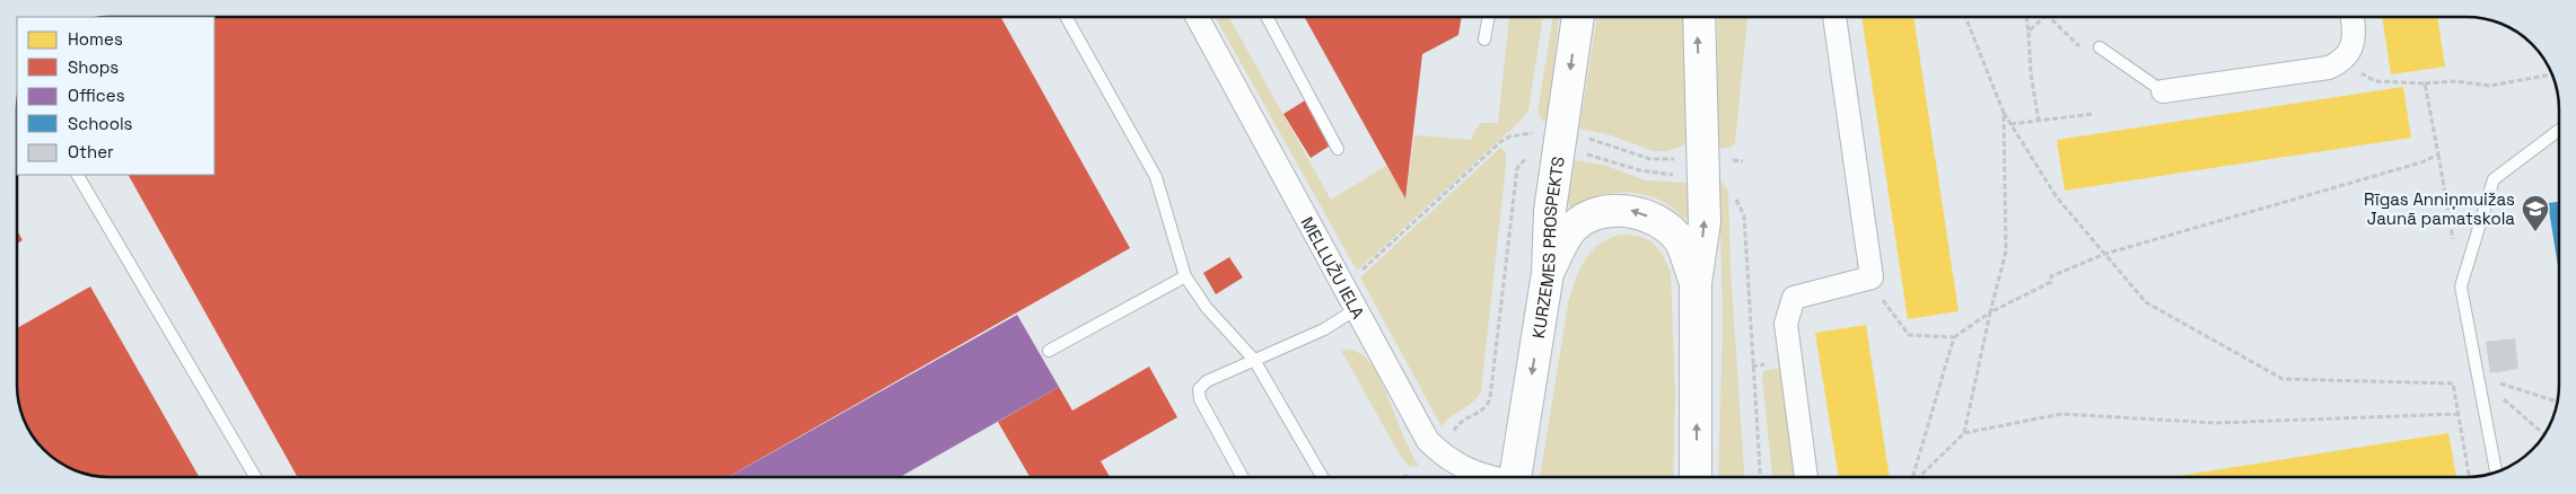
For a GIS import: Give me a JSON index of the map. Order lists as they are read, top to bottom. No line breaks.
{"streets":{"main road":["KURZEMES PROSPEKTS"],"street":["MELLUŽU IELA"]},"places":{"school or university":["Rīgas Anniņmuižas Jaunā pamatskola"]},"legend":["Homes","Shops","Offices","Schools","Other"]}
